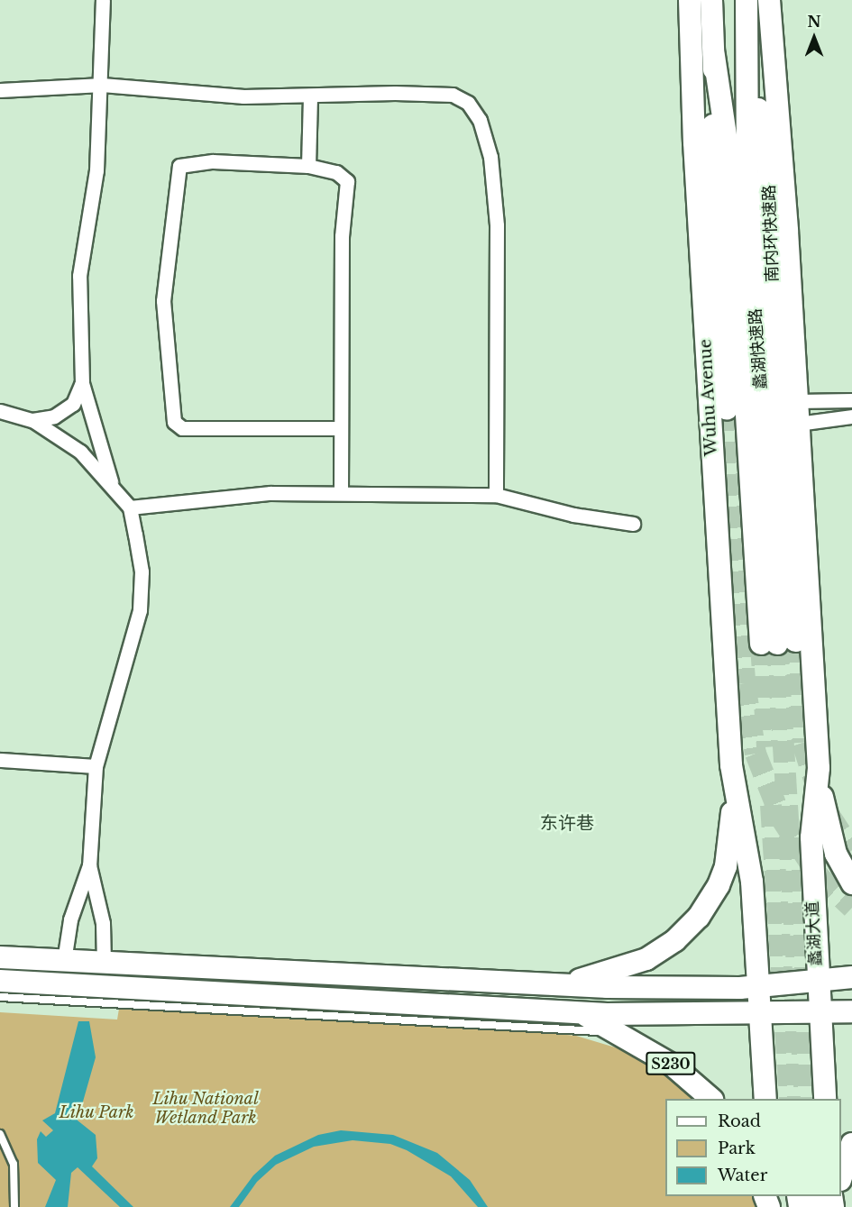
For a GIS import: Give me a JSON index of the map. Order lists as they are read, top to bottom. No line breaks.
{"streets":{"main road":["蠡湖快速路","Wuhu Avenue","蠡湖大道","S230"]},"districts":["东许巷"],"parks":["Lihu National Wetland Park","Lihu Park"],"legend":["Road","Park","Water"],"north":"top"}
